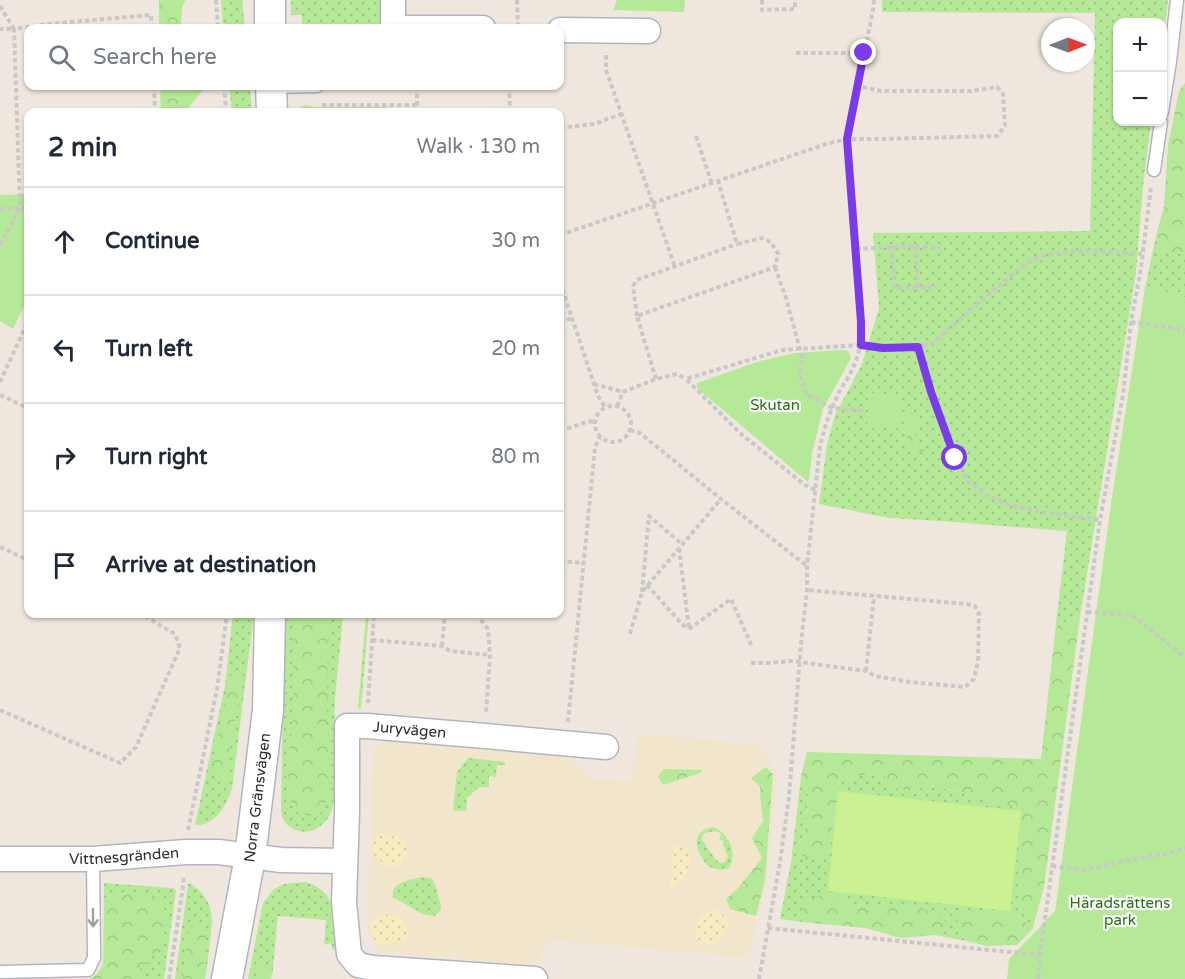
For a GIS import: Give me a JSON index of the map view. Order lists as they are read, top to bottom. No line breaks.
{"streets":{"street":["Juryvägen","Norra Gränsvägen","Vittnesgränden"]},"crossings":[["Norra Gränsvägen","Vittnesgränden"]],"parks":["Skutan","Häradsrättens park"],"north":"right","page":{"map_buttons":["+","−"],"search":"Search here","heading":["2 min","Walk · 130 m"],"list":[["Continue","30 m"],["Turn left","20 m"],["Turn right","80 m"],"Arrive at destination"]}}
